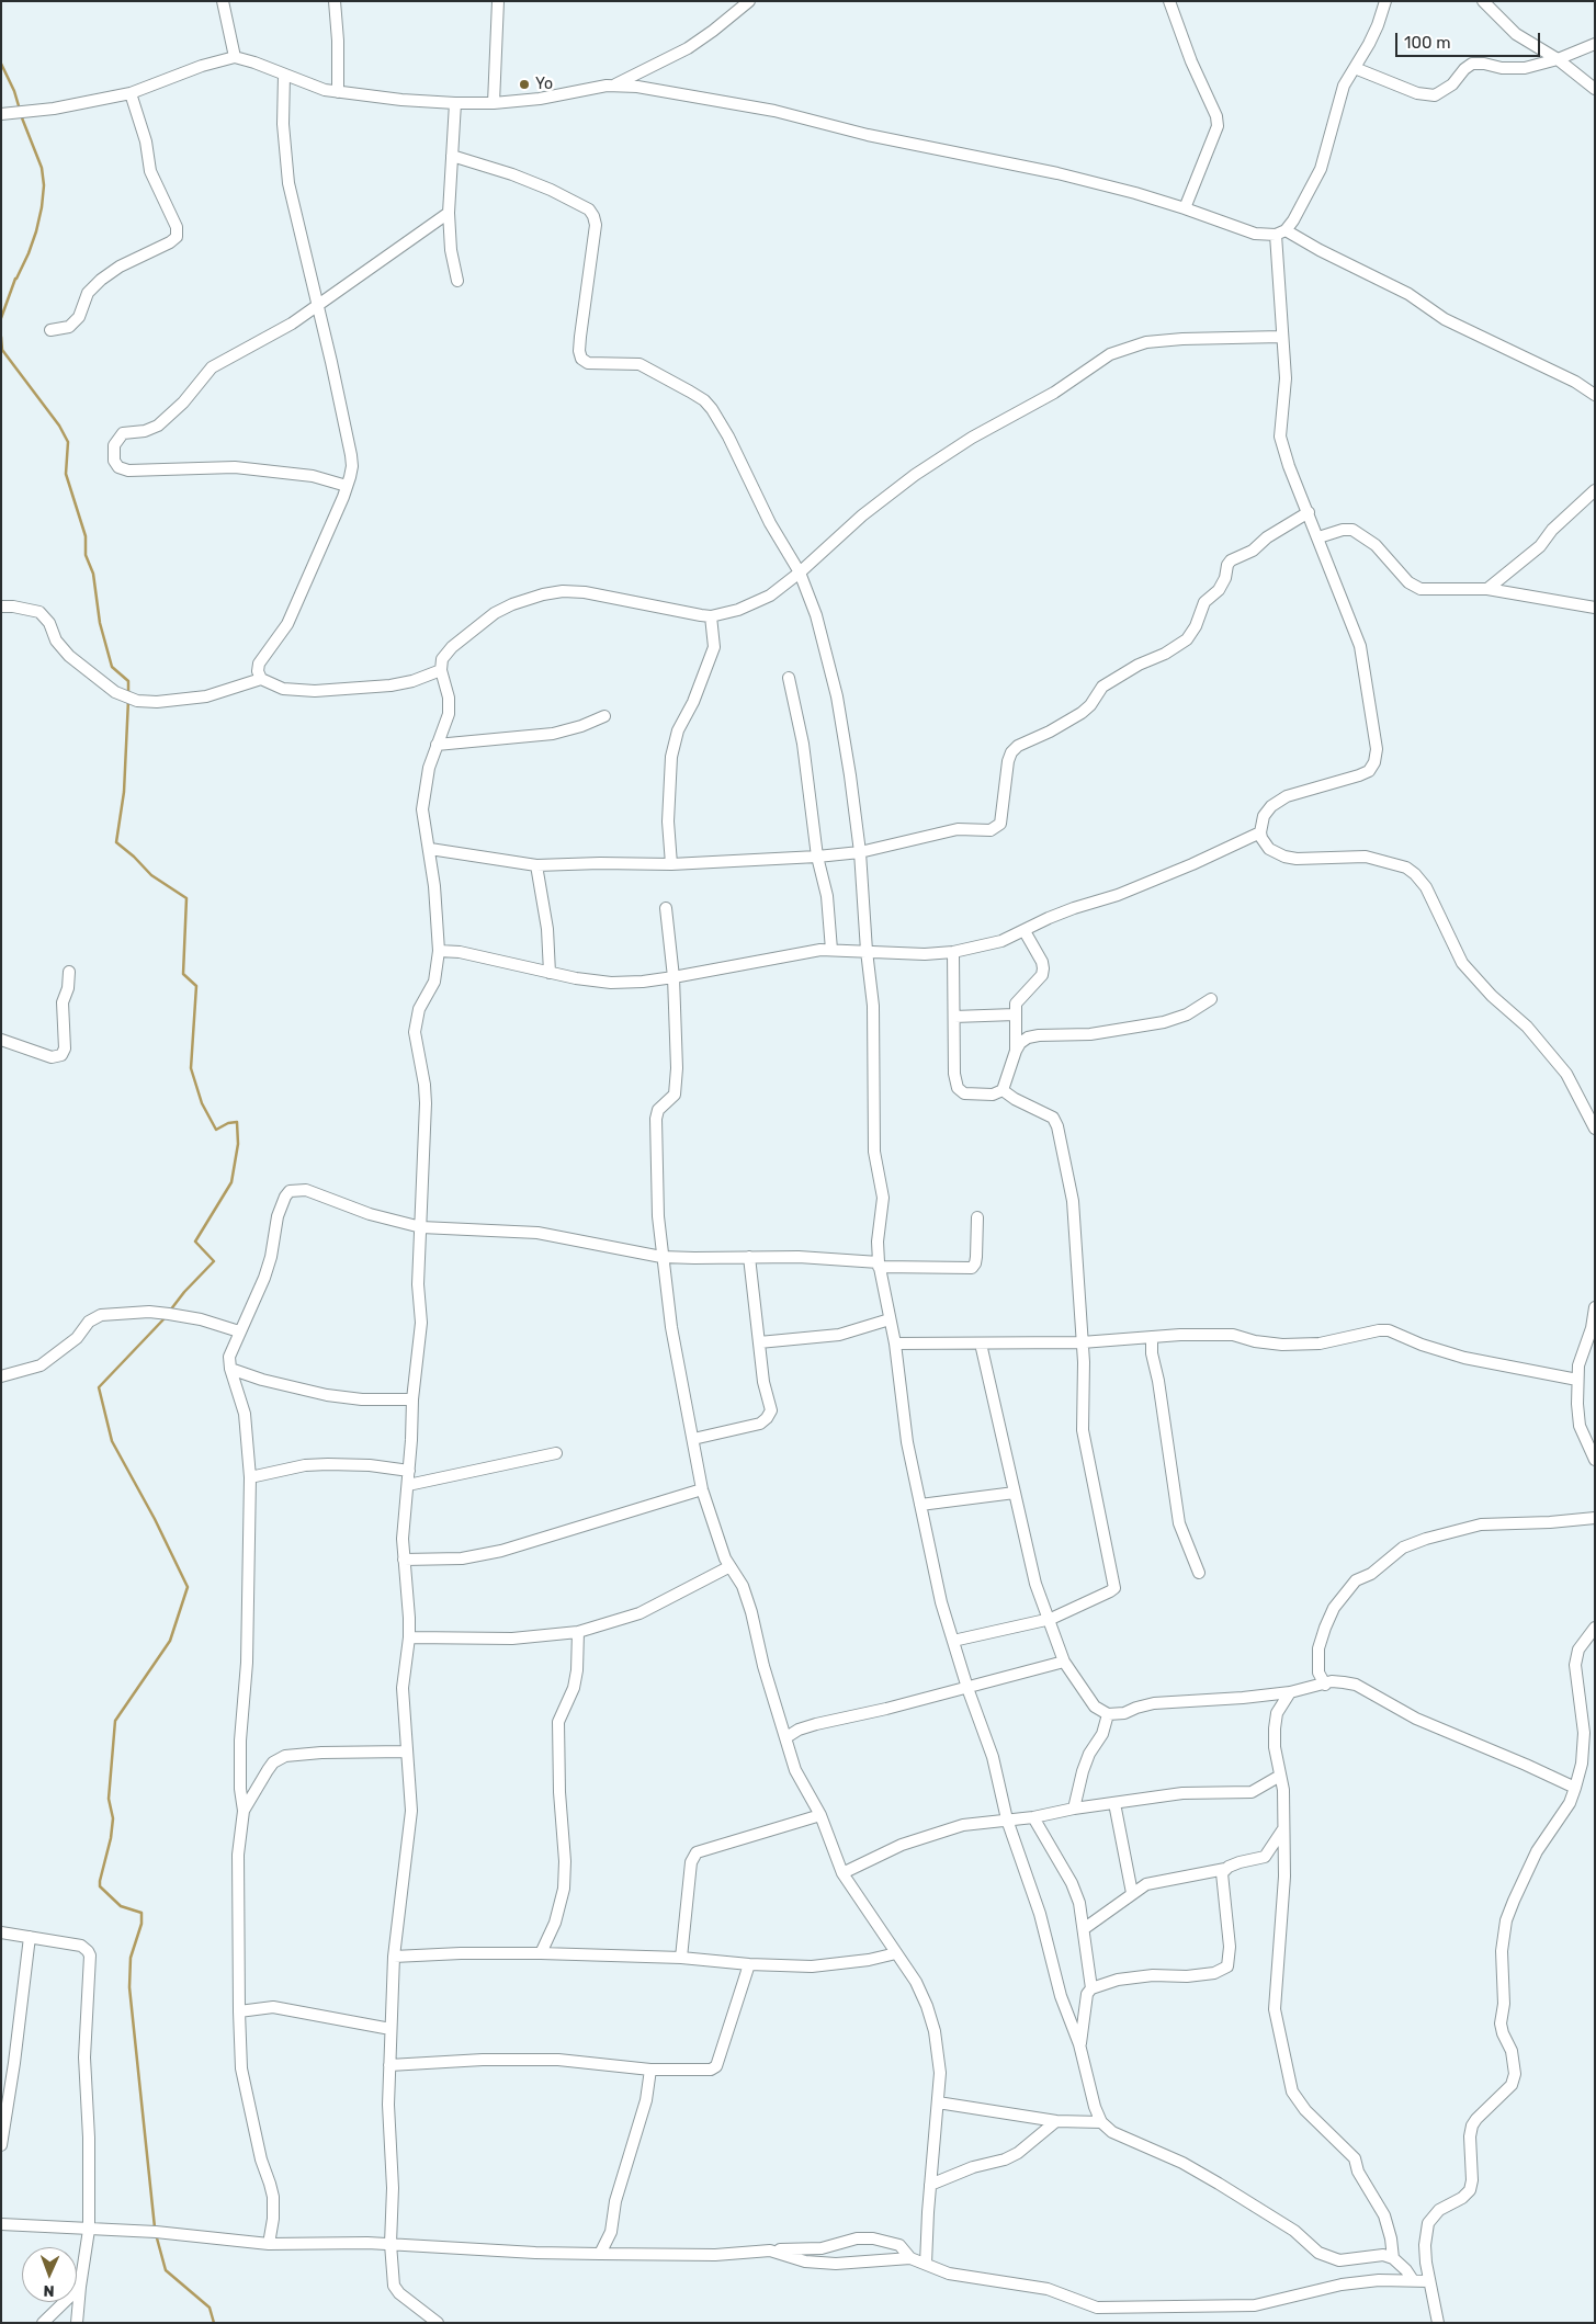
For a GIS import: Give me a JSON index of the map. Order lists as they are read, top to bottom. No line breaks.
{"places":["Yo"],"scale_bar":"100 m","north":"bottom"}
